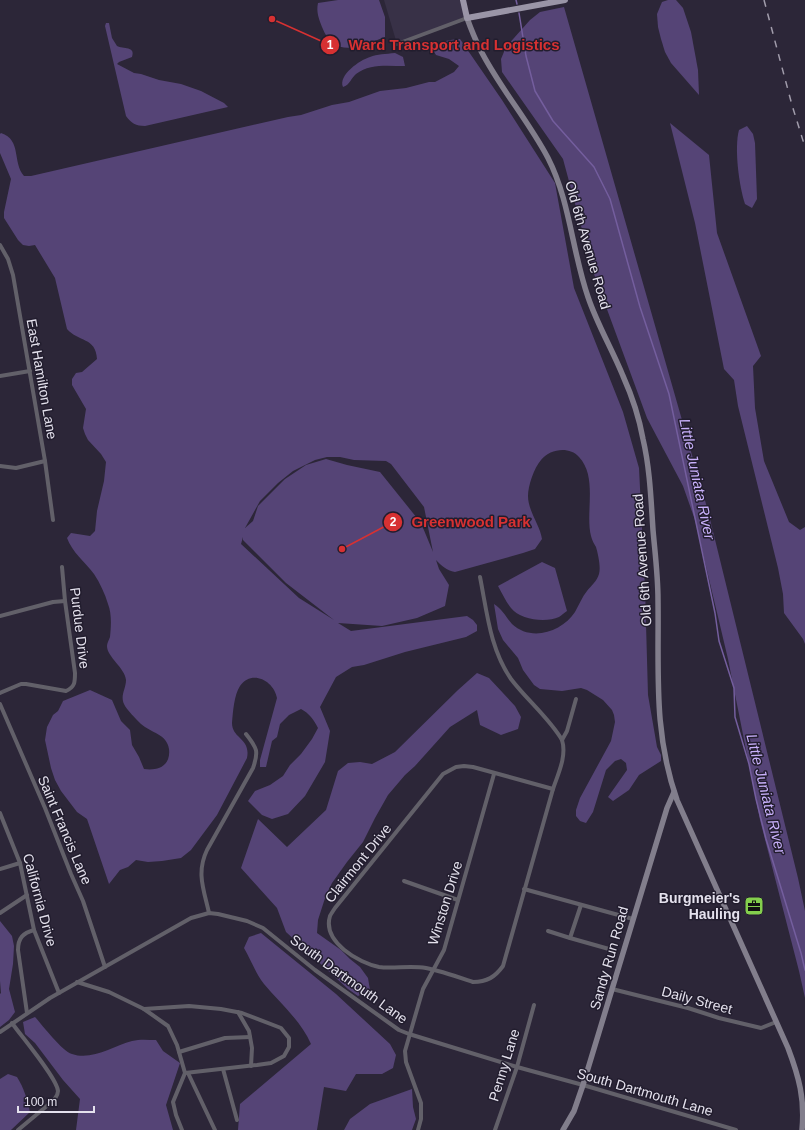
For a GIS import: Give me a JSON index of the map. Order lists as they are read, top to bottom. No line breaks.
{"streets":{"main road":["Old 6th Avenue Road","Sandy Run Road"],"street":["East Hamilton Lane","Purdue Drive","Saint Francis Lane","Clairmont Drive","California Drive","Winston Drive","South Dartmouth Lane","Daily Street","Penny Lane"]},"crossings":[["Old 6th Avenue Road","Sandy Run Road"],["Old 6th Avenue Road","Daily Street"],["Saint Francis Lane","South Dartmouth Lane"],["Clairmont Drive","Winston Drive"],["California Drive","South Dartmouth Lane"],["Winston Drive","South Dartmouth Lane"],["Sandy Run Road","South Dartmouth Lane"],["Sandy Run Road","Daily Street"],["South Dartmouth Lane","Penny Lane"]],"water":["Little Juniata River"],"places":{"other":["Ward Transport and Logistics","Greenwood Park"],"office":["Burgmeier's Hauling"]},"scale_bar":"100 m"}
